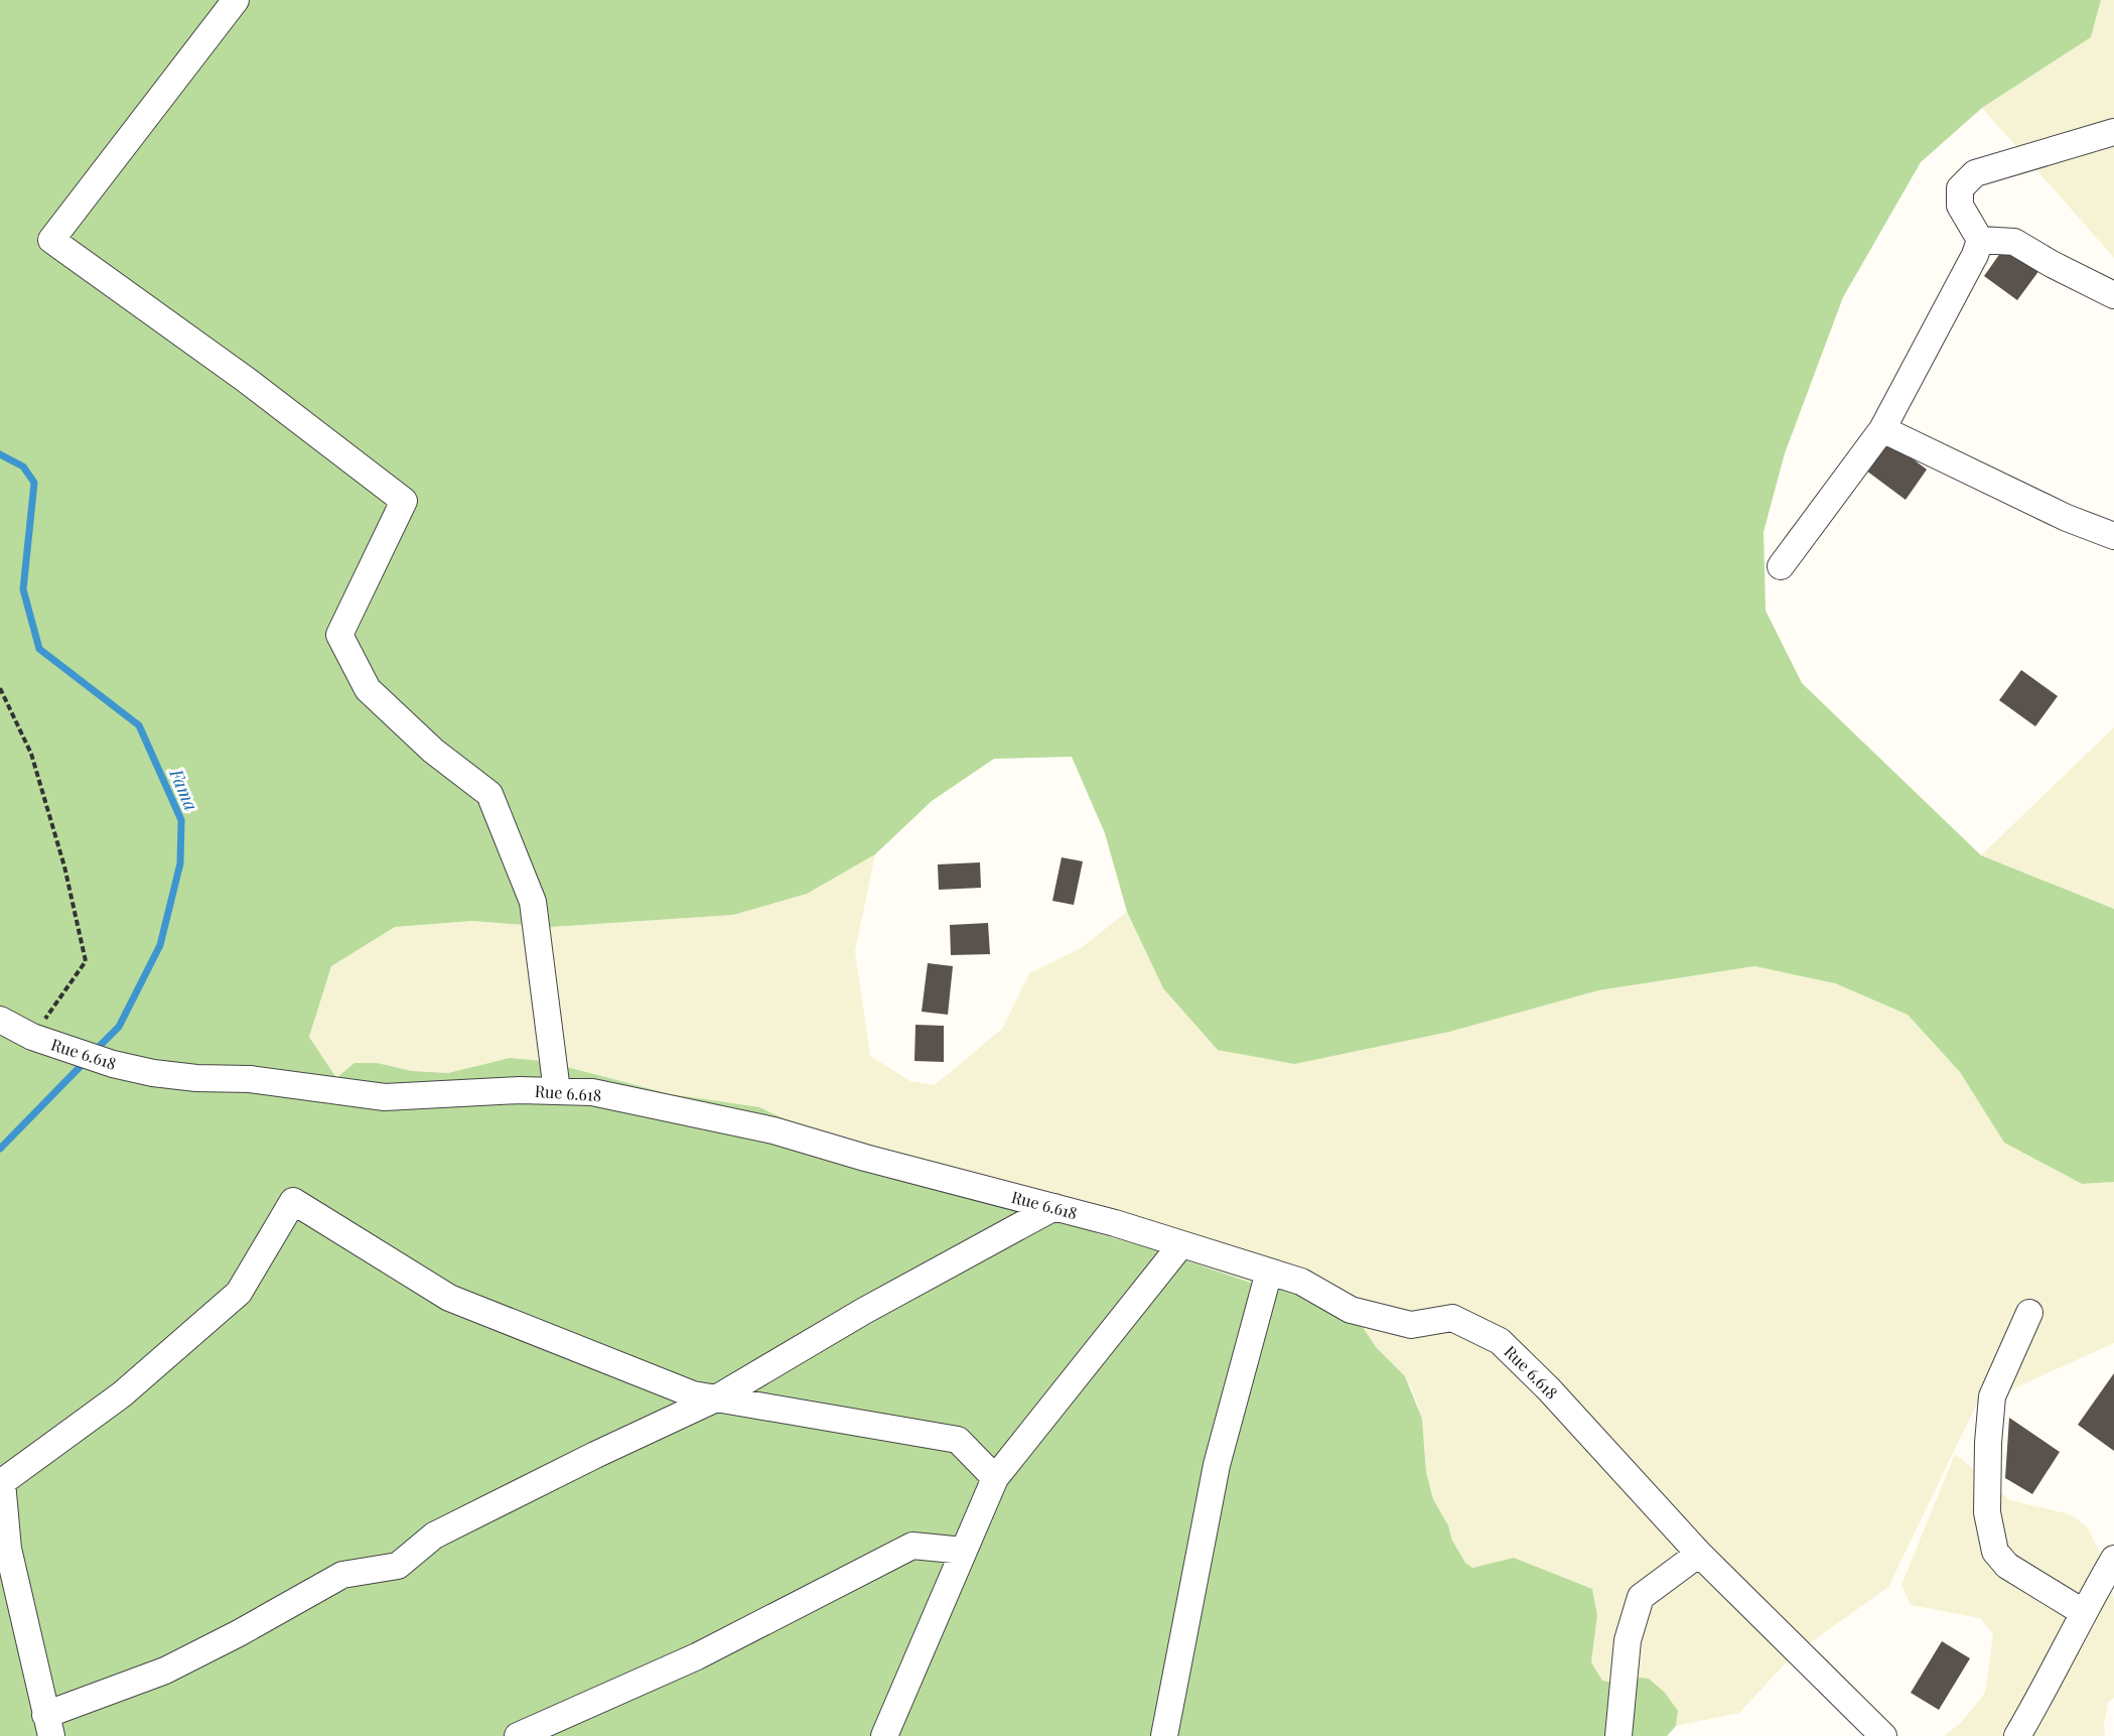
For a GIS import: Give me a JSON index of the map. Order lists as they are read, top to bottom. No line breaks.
{"streets":{"street":["Rue 6.618"]},"water":["Fama"]}
